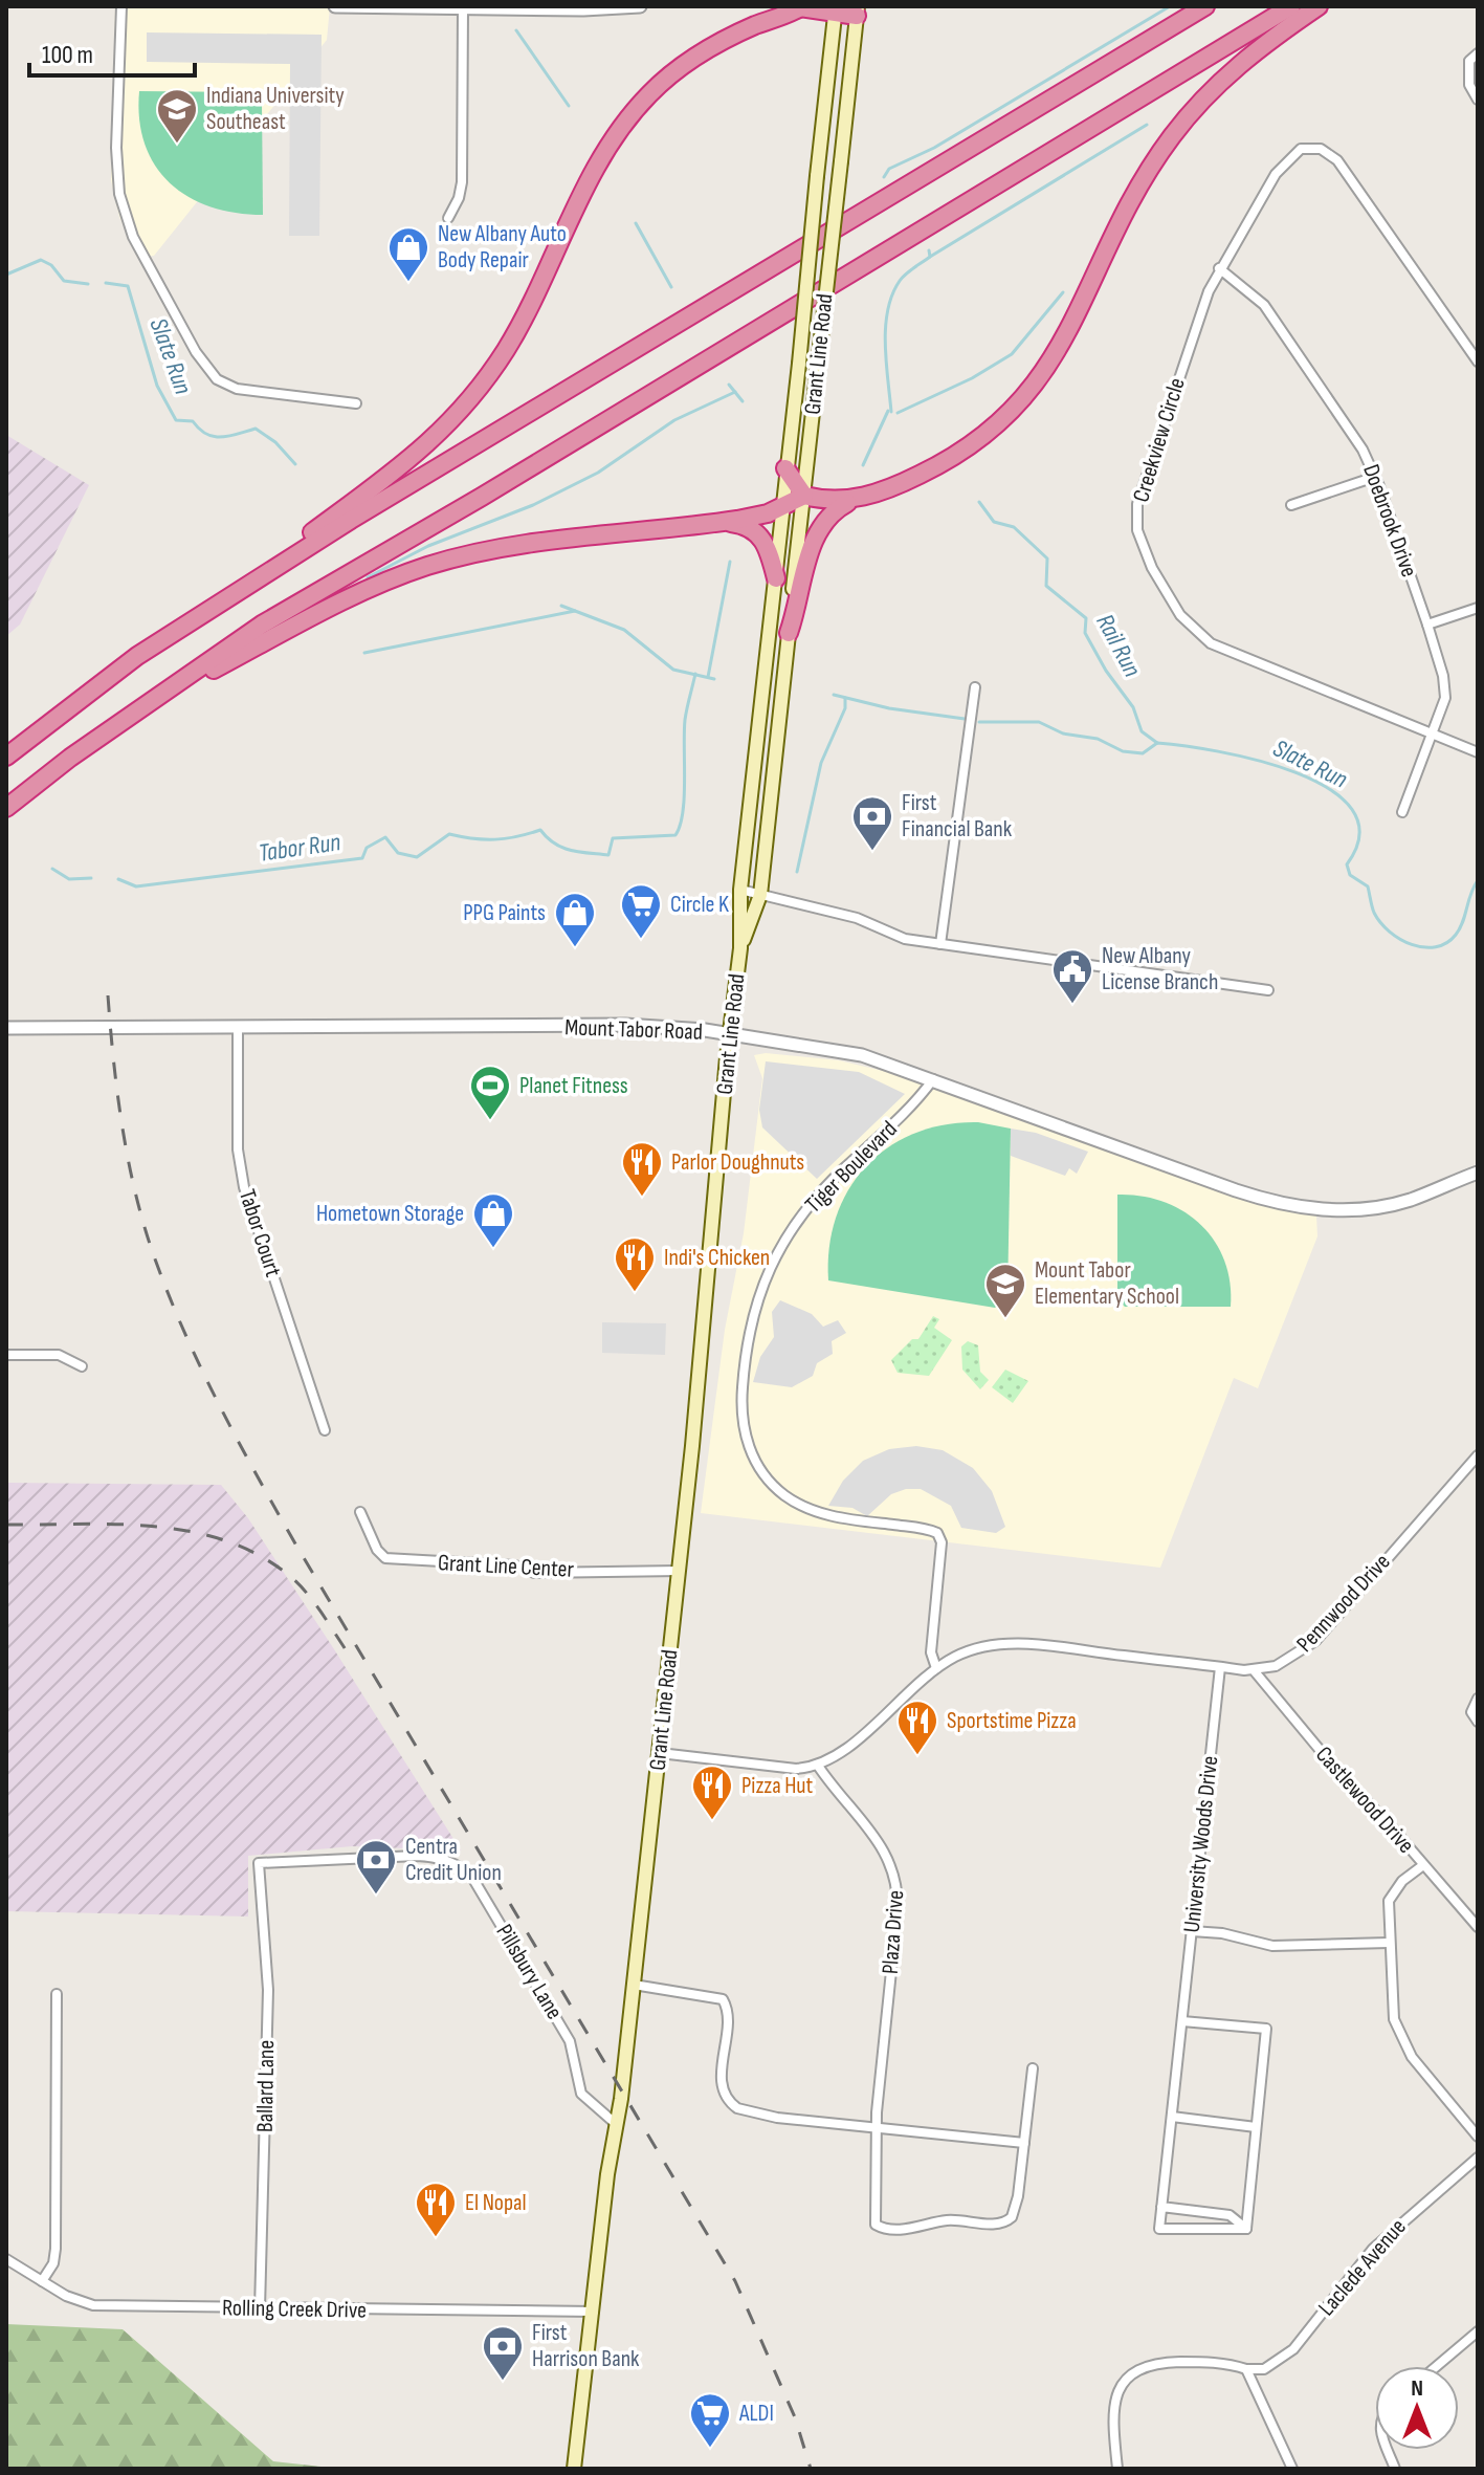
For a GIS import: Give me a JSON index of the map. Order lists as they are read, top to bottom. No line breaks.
{"streets":{"main road":["Grant Line Road"],"street":["Creekview Circle","Doebrook Drive","Mount Tabor Road","Tiger Boulevard","Tabor Court","Grant Line Center","Pennwood Drive","Castlewood Drive","University Woods Drive","Plaza Drive","Pillsbury Lane","Ballard Lane","Laclede Avenue","Rolling Creek Drive"]},"crossings":[["Grant Line Road","Mount Tabor Road"],["Grant Line Road","Grant Line Center"],["Grant Line Road","Pillsbury Lane"],["Grant Line Road","Rolling Creek Drive"],["Creekview Circle","Doebrook Drive"],["Mount Tabor Road","Tiger Boulevard"],["Mount Tabor Road","Tabor Court"],["Tiger Boulevard","Pennwood Drive"],["Pennwood Drive","Castlewood Drive"],["Pennwood Drive","University Woods Drive"],["Pillsbury Lane","Ballard Lane"],["Ballard Lane","Rolling Creek Drive"]],"water":["Slate Run","Rail Run","Tabor Run"],"places":{"school or university":["Indiana University Southeast","Mount Tabor Elementary School"],"shop":["New Albany Auto Body Repair","PPG Paints","Hometown Storage"],"bank":["First Financial Bank","Centra Credit Union","First Harrison Bank"],"supermarket":["Circle K","ALDI"],"public building":["New Albany License Branch"],"sports":["Planet Fitness"],"restaurant":["Parlor Doughnuts","Indi's Chicken","Sportstime Pizza","Pizza Hut","El Nopal"]},"scale_bar":"100 m","north":"top"}
